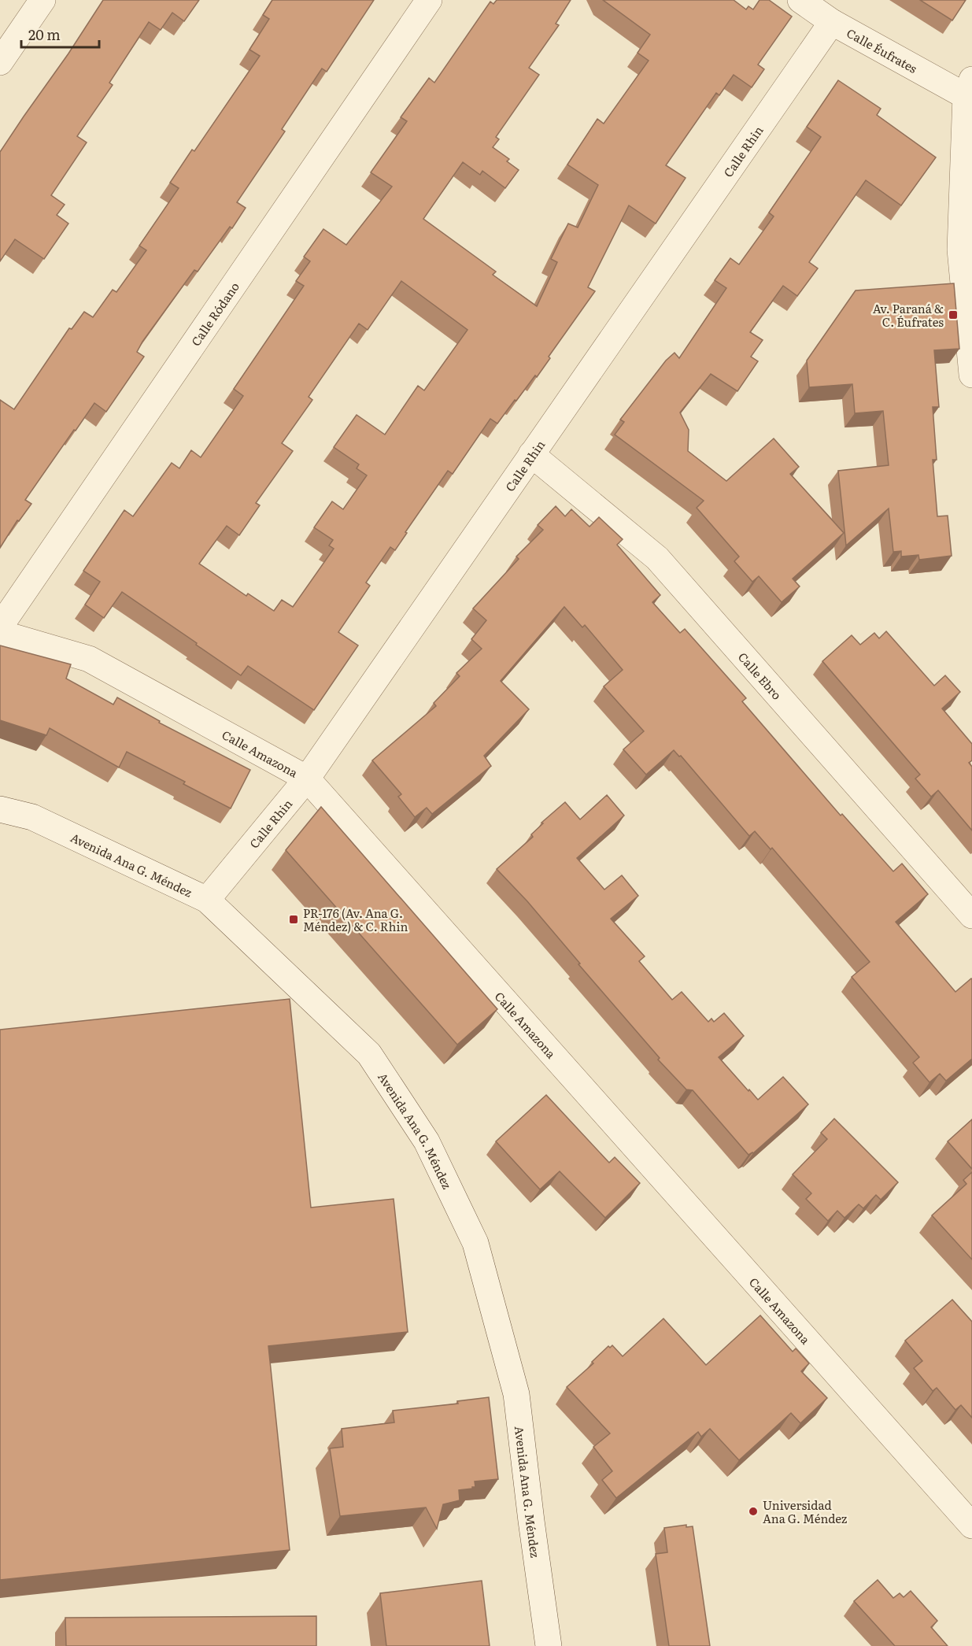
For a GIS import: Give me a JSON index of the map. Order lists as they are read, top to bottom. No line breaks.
{"streets":{"street":["Calle Éufrates","Calle Rhin","Calle Ródano","Calle Ebro","Calle Amazona","Avenida Ana G. Méndez"]},"crossings":[["Calle Éufrates","Calle Rhin"],["Calle Rhin","Calle Ebro"],["Calle Rhin","Calle Amazona"],["Calle Rhin","Avenida Ana G. Méndez"]],"places":{"transit":["Av. Paraná & C. Éufrates","PR-176 (Av. Ana G. Méndez) & C. Rhin"],"other":["Universidad Ana G. Méndez"]},"scale_bar":"20 m"}
